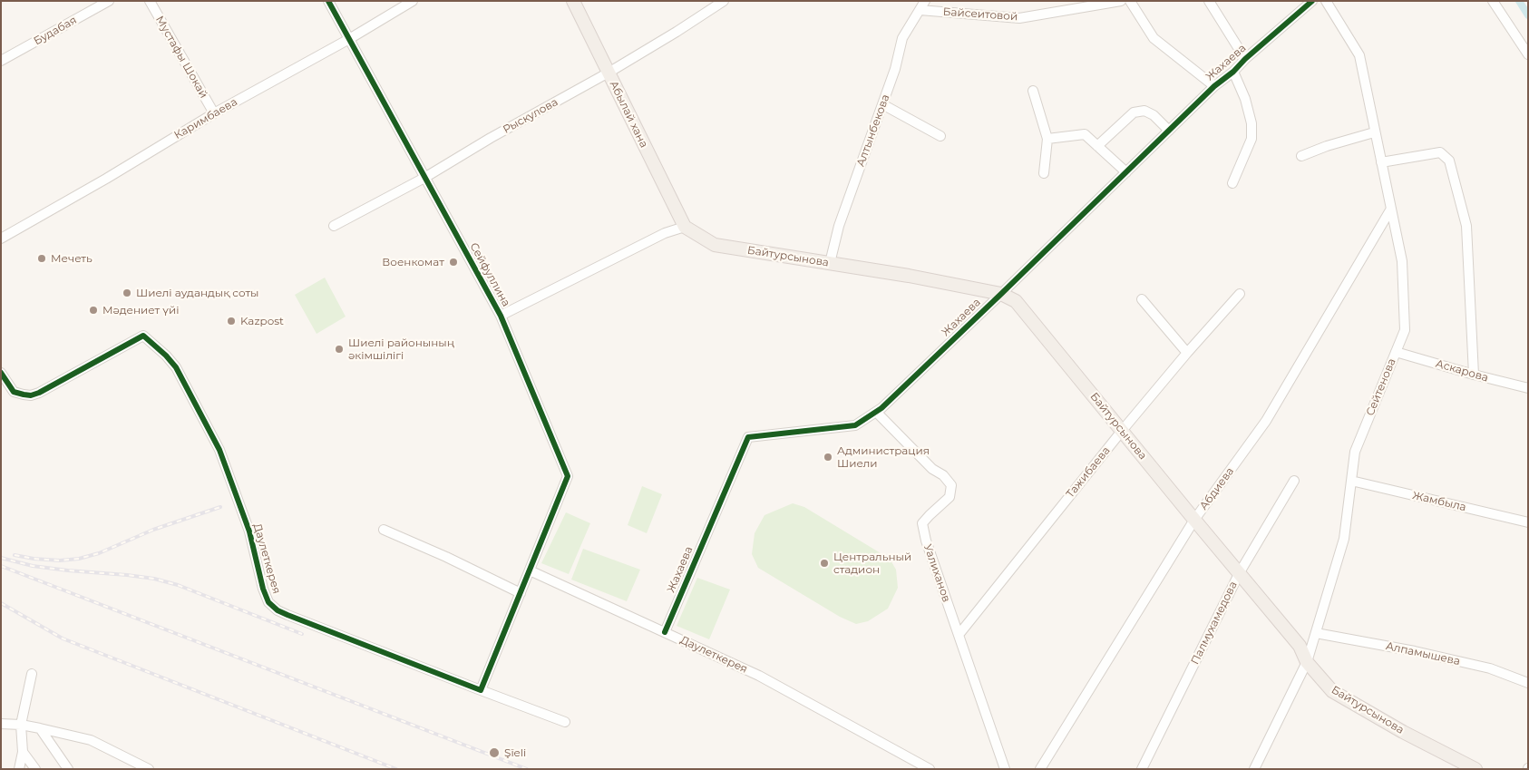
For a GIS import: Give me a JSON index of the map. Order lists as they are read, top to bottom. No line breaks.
{"streets":{"main road":["Абылай хана","Байтурсынова"],"street":["Байсеитовой","Будабая","Мустафы Шокай","Жахаева","Рыскулова","Каримбаева","Алтынбекова","Сейфуллина","Аскарова","Сейтенова","Тажибаева","Абдиева","Жамбыла","Даулеткерея","Уалиханов","Палмухамедова","Алпамышева"]},"crossings":[["Байсеитовой","Алтынбекова"],["Мустафы Шокай","Каримбаева"],["Жахаева","Байтурсынова"],["Жахаева","Даулеткерея"],["Жахаева","Уалиханов"],["Абылай хана","Рыскулова"],["Абылай хана","Байтурсынова"],["Рыскулова","Сейфуллина"],["Каримбаева","Сейфуллина"],["Алтынбекова","Байтурсынова"],["Байтурсынова","Сейтенова"],["Байтурсынова","Тажибаева"],["Байтурсынова","Абдиева"],["Байтурсынова","Палмухамедова"],["Сейфуллина","Даулеткерея"],["Аскарова","Сейтенова"],["Сейтенова","Абдиева"],["Сейтенова","Жамбыла"],["Сейтенова","Алпамышева"],["Тажибаева","Уалиханов"]],"places":["Мечеть","Военкомат","Шиелі аудандық соты","Мәдениет үйі","Kazpost","Шиелі районының әкімшілігі","Администрация Шиели","Центральный стадион","Şïeli"]}
